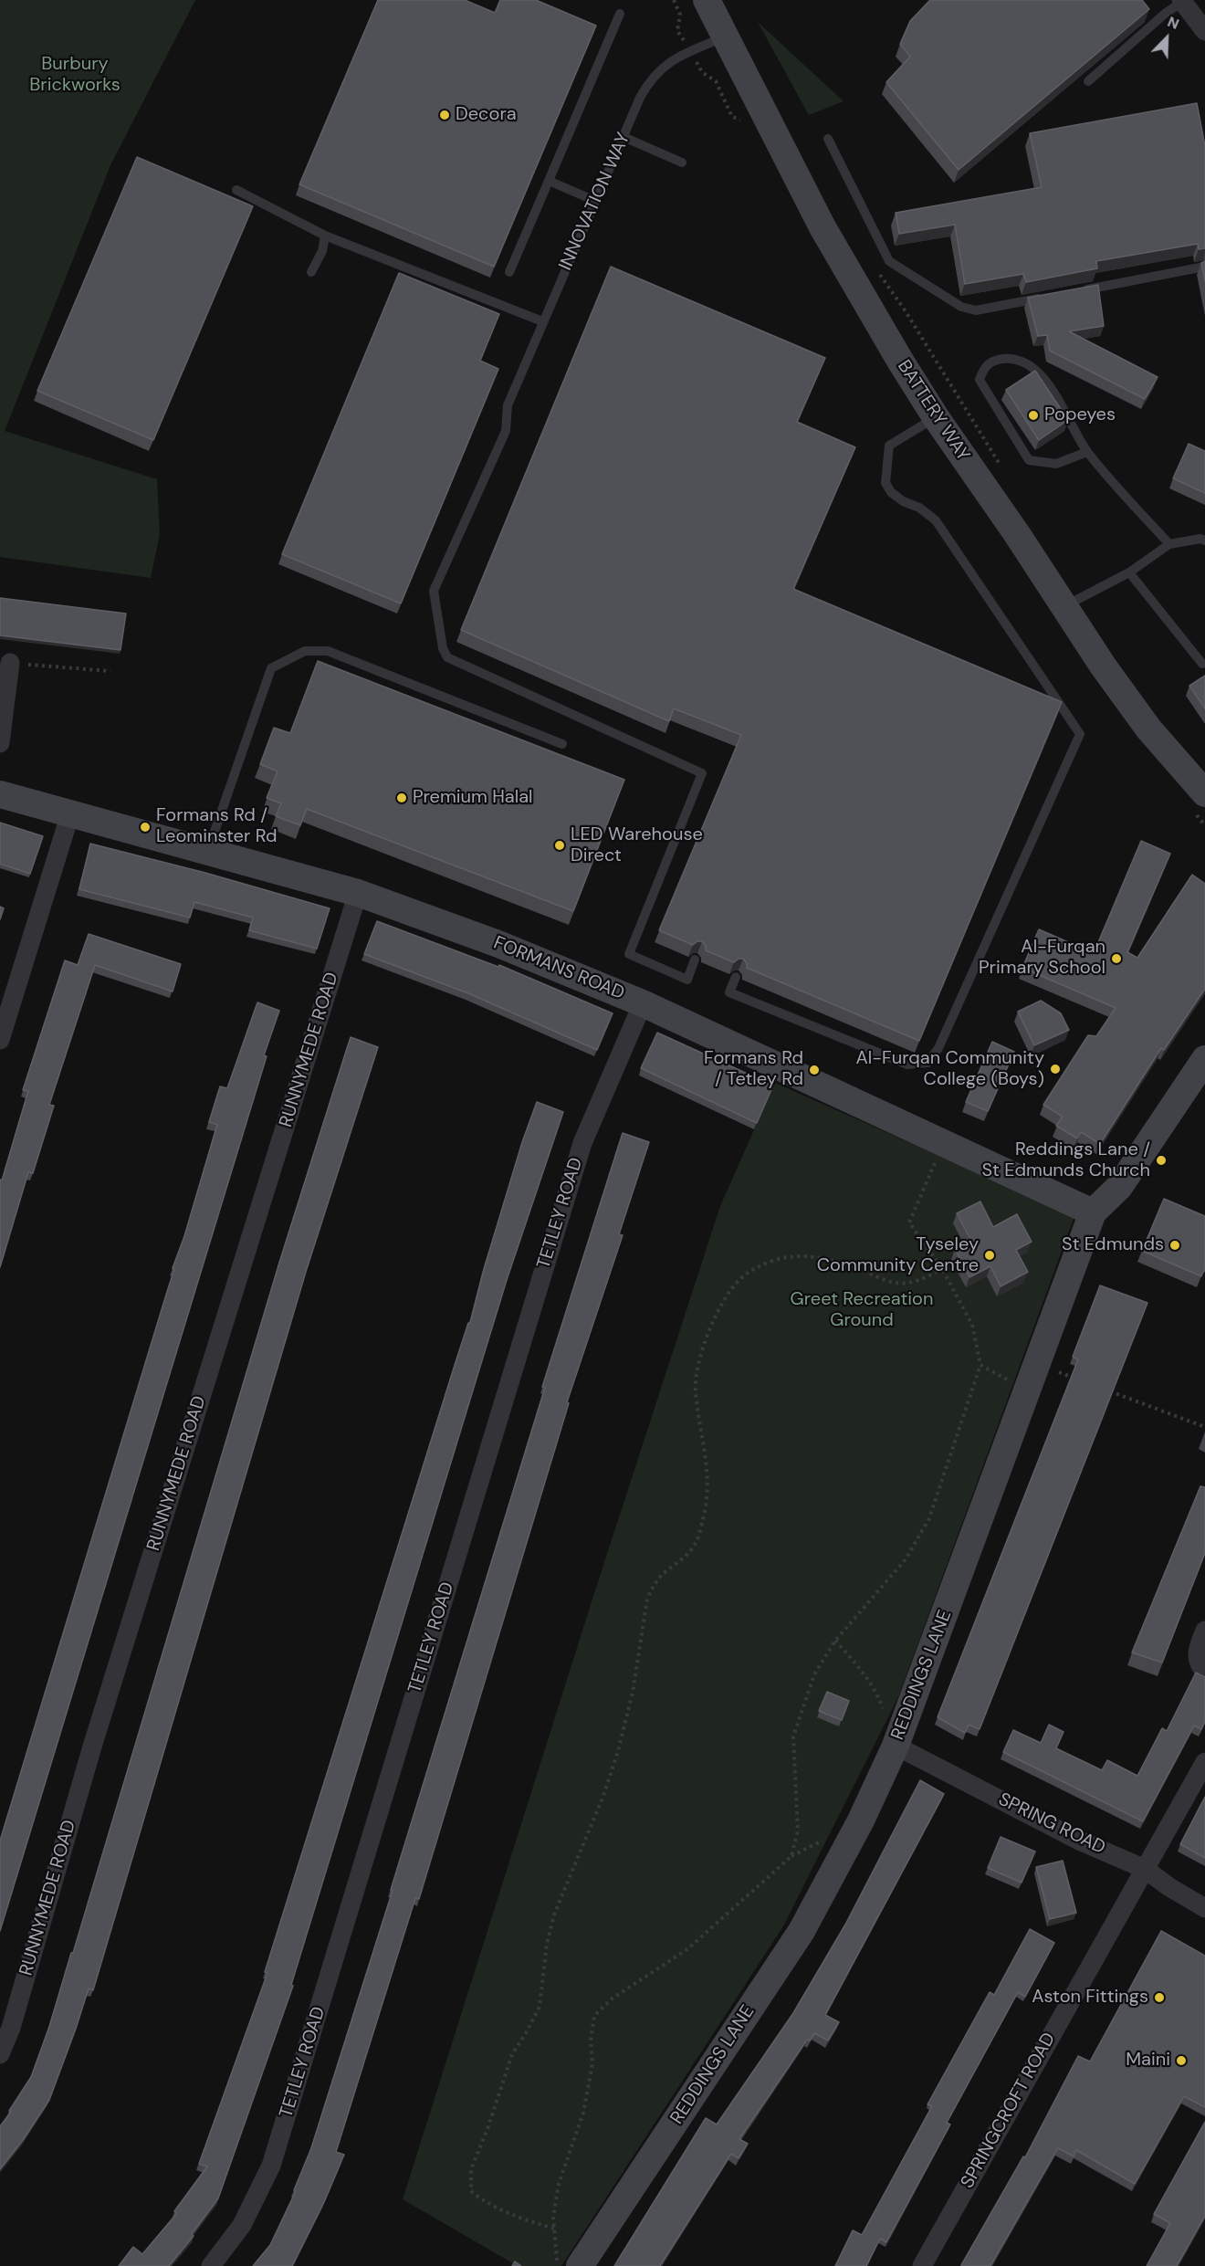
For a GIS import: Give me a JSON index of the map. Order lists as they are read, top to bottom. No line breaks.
{"streets":{"street":["BATTERY WAY","FORMANS ROAD","RUNNYMEDE ROAD","TETLEY ROAD","REDDINGS LANE","SPRING ROAD","SPRINGCROFT ROAD"],"lane":["INNOVATION WAY"]},"crossings":[["INNOVATION WAY","BATTERY WAY"],["FORMANS ROAD","RUNNYMEDE ROAD"],["FORMANS ROAD","TETLEY ROAD"],["FORMANS ROAD","REDDINGS LANE"],["REDDINGS LANE","SPRING ROAD"],["SPRING ROAD","SPRINGCROFT ROAD"]],"parks":["Burbury Brickworks","Greet Recreation Ground"],"places":["Decora","Popeyes","Premium Halal","Formans Rd / Leominster Rd","LED Warehouse Direct","Al-Furqan Primary School","Al-Furqan Community College (Boys)","Formans Rd / Tetley Rd","Reddings Lane / St Edmunds Church","St Edmunds","Tyseley Community Centre","Aston Fittings","Maini"],"north":"top right"}
